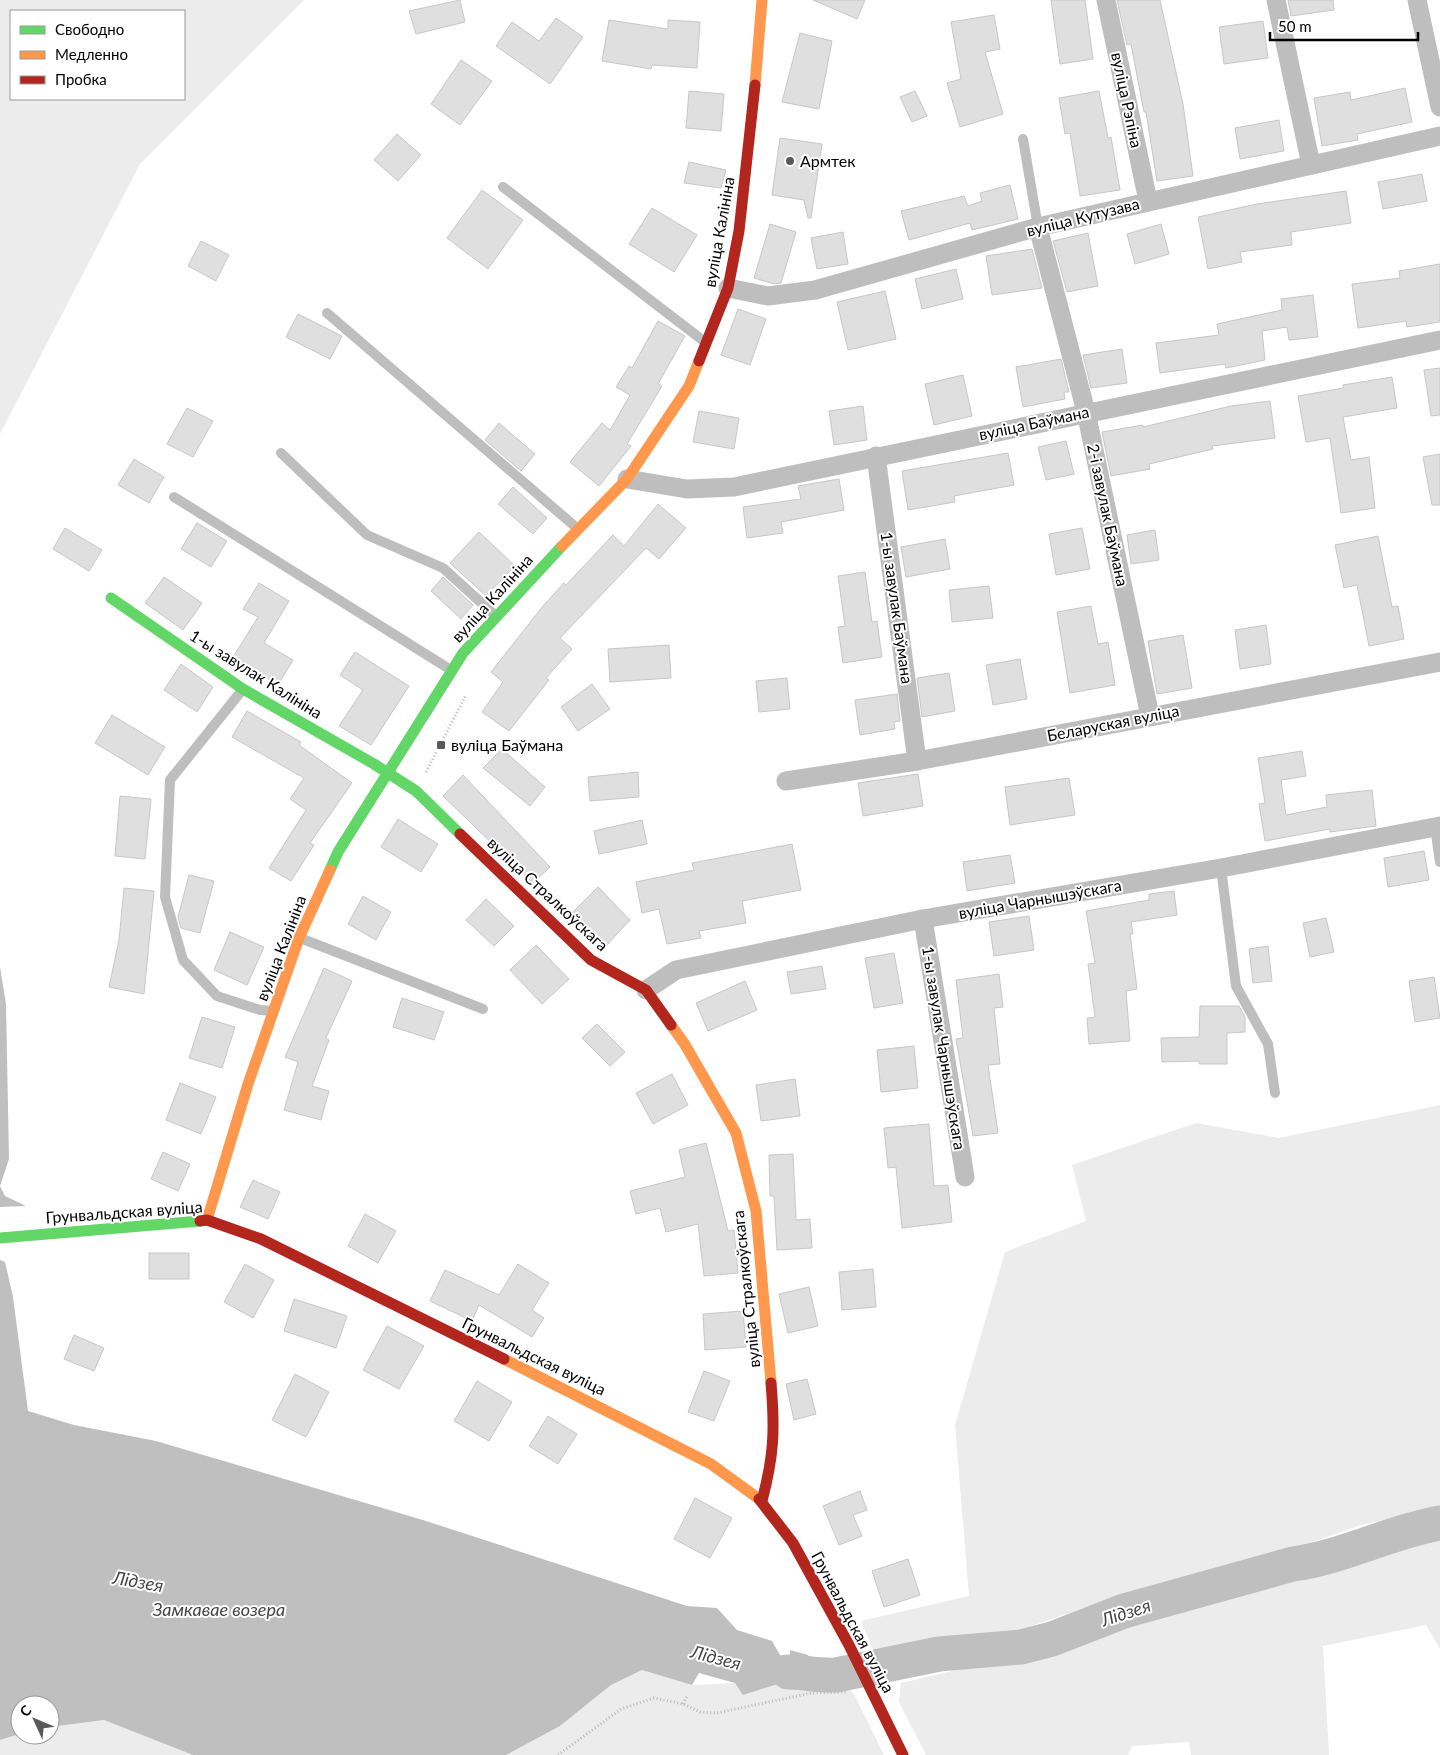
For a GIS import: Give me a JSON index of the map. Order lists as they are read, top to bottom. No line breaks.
{"streets":{"main road":["вуліца Калініна","1-ы завулак Калініна","вуліца Стралкоўскага","Грунвальдская вуліца"],"street":["вуліца Рэпіна","вуліца Кутузава","вуліца Баўмана","2-і завулак Баўмана","1-ы завулак Баўмана","Беларуская вуліца","вуліца Чарнышэўскага","1-ы завулак Чарнышэўскага"]},"crossings":[["вуліца Рэпіна","вуліца Кутузава"],["вуліца Кутузава","вуліца Калініна"],["вуліца Кутузава","2-і завулак Баўмана"],["вуліца Калініна","вуліца Баўмана"],["вуліца Калініна","1-ы завулак Калініна"],["вуліца Калініна","вуліца Стралкоўскага"],["вуліца Калініна","Грунвальдская вуліца"],["вуліца Баўмана","2-і завулак Баўмана"],["вуліца Баўмана","1-ы завулак Баўмана"],["2-і завулак Баўмана","Беларуская вуліца"],["1-ы завулак Баўмана","Беларуская вуліца"],["1-ы завулак Калініна","вуліца Стралкоўскага"],["вуліца Стралкоўскага","вуліца Чарнышэўскага"],["вуліца Стралкоўскага","Грунвальдская вуліца"],["вуліца Чарнышэўскага","1-ы завулак Чарнышэўскага"]],"water":["Лідзея","Замкавае возера"],"places":{"other":["Армтек"],"transit":["вуліца Баўмана"]},"legend":["Свободно","Медленно","Пробка"],"scale_bar":"50 m","north":"top left"}
